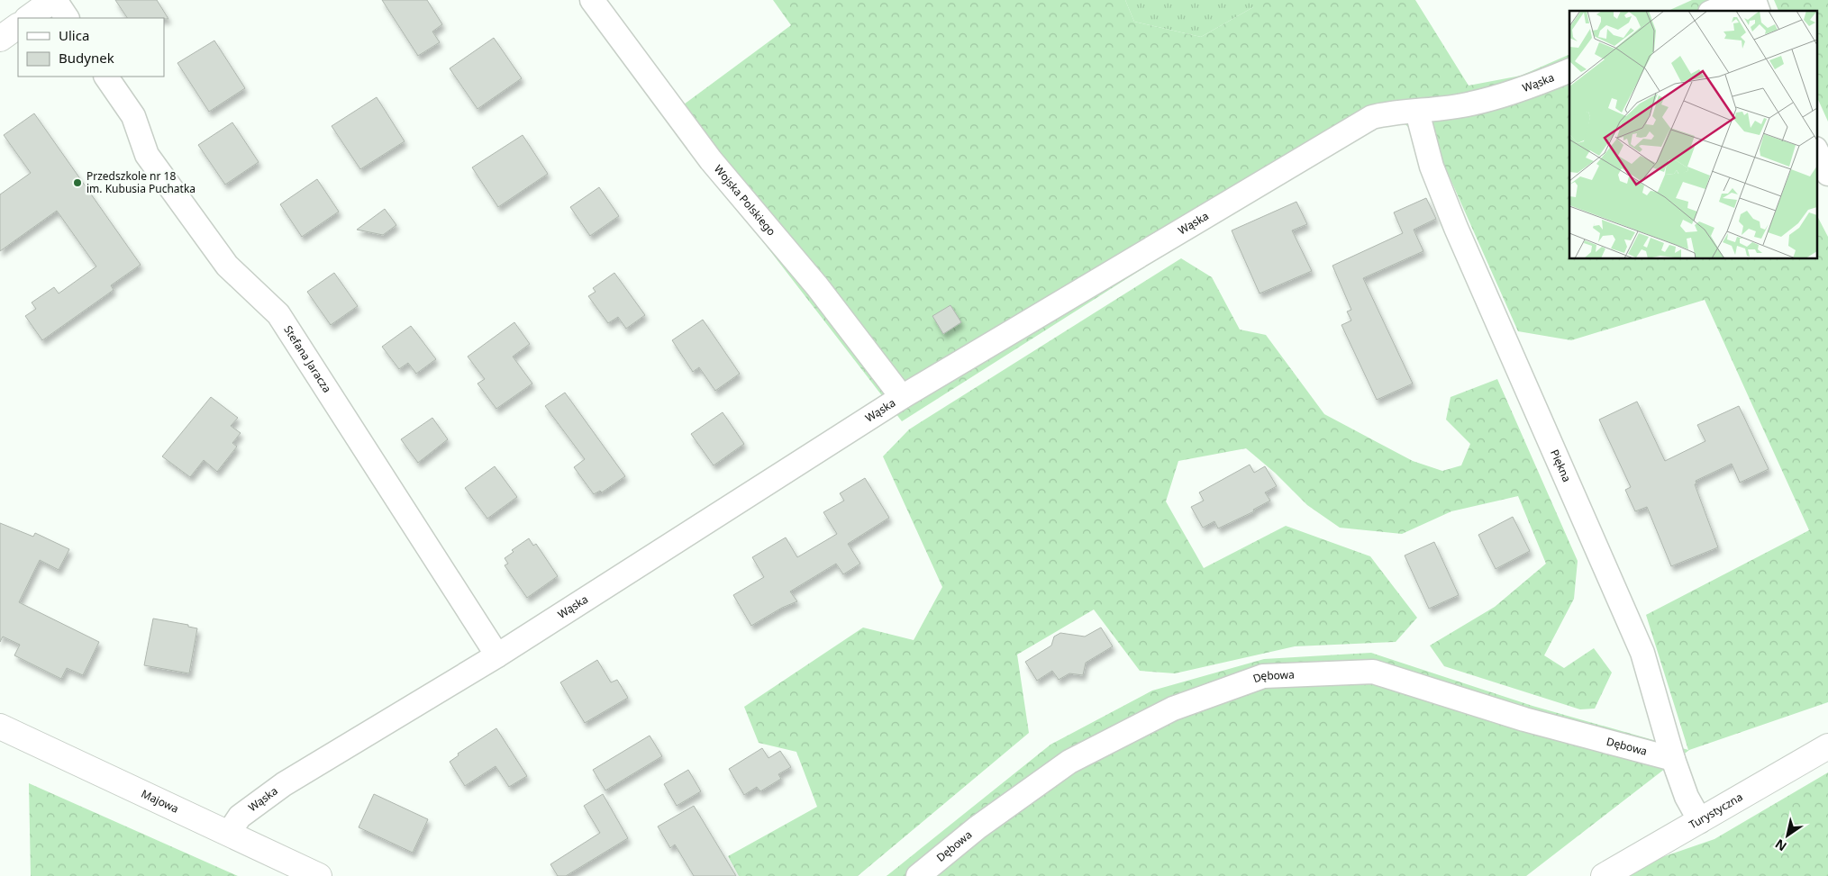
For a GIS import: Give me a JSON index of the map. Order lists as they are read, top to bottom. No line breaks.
{"streets":{"street":["Wąska","Wojska Polskiego","Stefana Jaracza","Piękna","Dębowa","Majowa","Turystyczna"]},"crossings":[["Wąska","Wojska Polskiego"],["Wąska","Stefana Jaracza"],["Wąska","Piękna"],["Wąska","Majowa"],["Piękna","Dębowa"],["Piękna","Turystyczna"]],"places":["Przedszkole nr 18 im. Kubusia Puchatka"],"legend":["Ulica","Budynek"],"north":"bottom left"}
